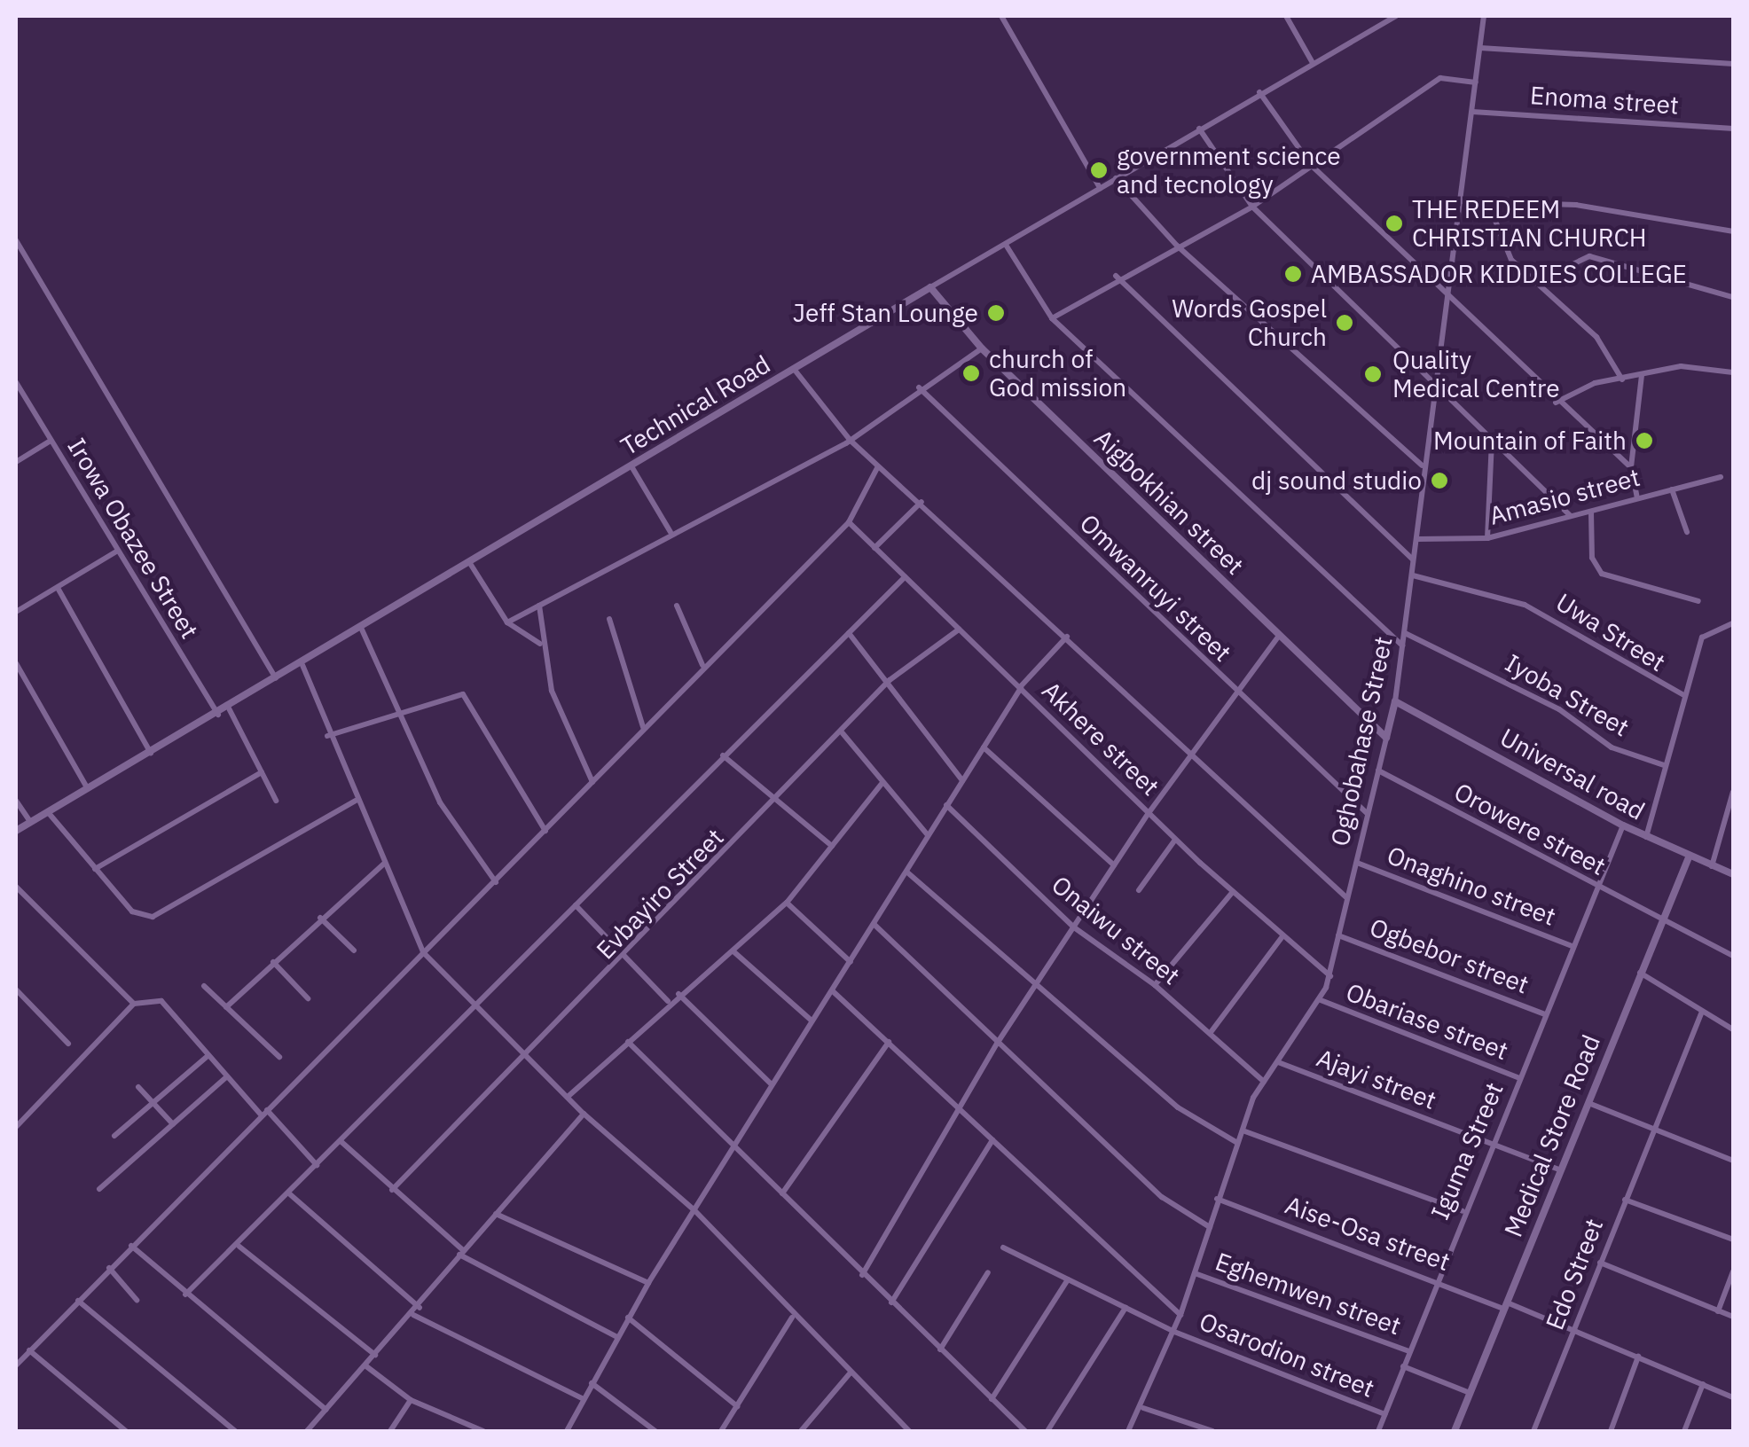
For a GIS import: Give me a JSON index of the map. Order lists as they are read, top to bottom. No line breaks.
{"streets":{"street":["Enoma street","Technical Road","Amasio street","Aigbokhian street","Irowa Obazee Street","Omwanruyi street","Uwa Street","Iyoba Street","Akhere street","Oghobahase Street","Universal road","Orowere street","Onaghino street","Evbayiro Street","Onaiwu street","Ogbebor street","Obariase street","Ajayi street","Medical Store Road","Iguma Street","Aise-Osa street","Edo Street","Eghemwen street","Osarodion street"]},"crossings":[["Enoma street","Oghobahase Street"],["Technical Road","Aigbokhian street"],["Technical Road","Irowa Obazee Street"],["Amasio street","Oghobahase Street"],["Aigbokhian street","Oghobahase Street"],["Omwanruyi street","Oghobahase Street"],["Uwa Street","Oghobahase Street"],["Iyoba Street","Oghobahase Street"],["Akhere street","Oghobahase Street"],["Akhere street","Evbayiro Street"],["Oghobahase Street","Universal road"],["Oghobahase Street","Orowere street"],["Oghobahase Street","Onaghino street"],["Oghobahase Street","Onaiwu street"],["Oghobahase Street","Ogbebor street"],["Oghobahase Street","Obariase street"],["Oghobahase Street","Ajayi street"],["Oghobahase Street","Aise-Osa street"],["Oghobahase Street","Eghemwen street"],["Oghobahase Street","Osarodion street"],["Universal road","Medical Store Road"],["Universal road","Iguma Street"],["Orowere street","Medical Store Road"],["Orowere street","Iguma Street"],["Onaghino street","Iguma Street"],["Ogbebor street","Iguma Street"],["Obariase street","Iguma Street"],["Ajayi street","Medical Store Road"],["Ajayi street","Iguma Street"],["Medical Store Road","Aise-Osa street"],["Medical Store Road","Eghemwen street"],["Iguma Street","Aise-Osa street"],["Iguma Street","Eghemwen street"],["Iguma Street","Osarodion street"],["Aise-Osa street","Edo Street"]],"places":["government science and tecnology","THE REDEEM CHRISTIAN CHURCH","AMBASSADOR KIDDIES COLLEGE","Jeff Stan Lounge","Words Gospel Church","church of God mission","Quality Medical Centre","Mountain of Faith","dj sound studio"]}
